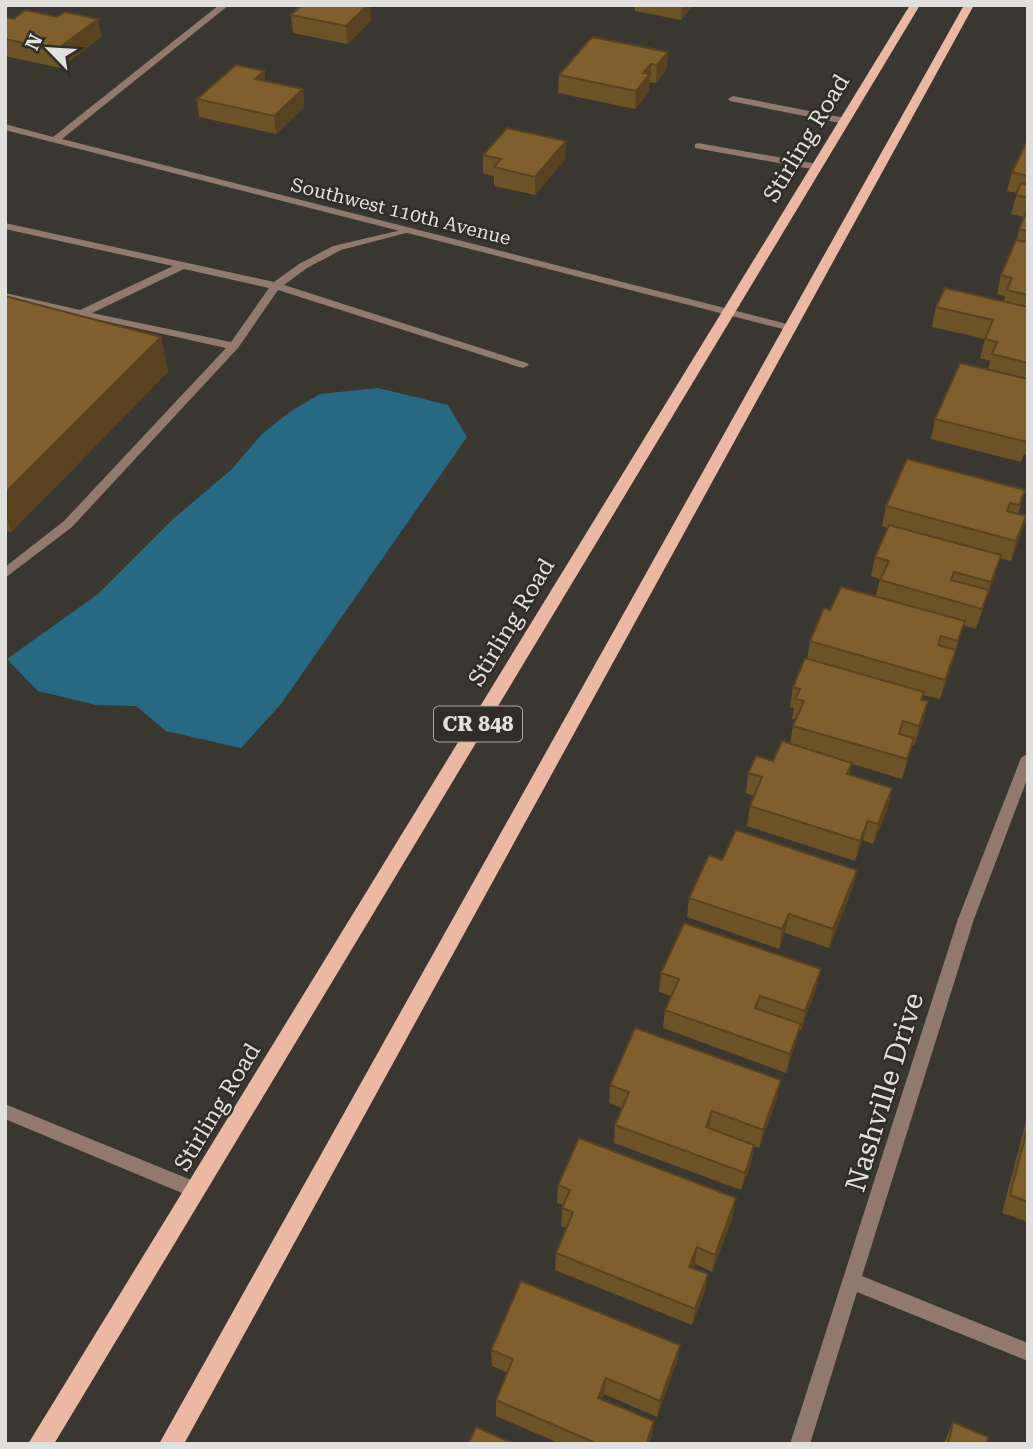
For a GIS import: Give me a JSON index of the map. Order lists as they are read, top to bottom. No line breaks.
{"streets":{"main road":["Stirling Road","CR 848"],"street":["Southwest 110th Avenue","Nashville Drive"]},"crossings":[["Stirling Road","Southwest 110th Avenue"],["Southwest 110th Avenue","CR 848"]],"north":"top left"}
